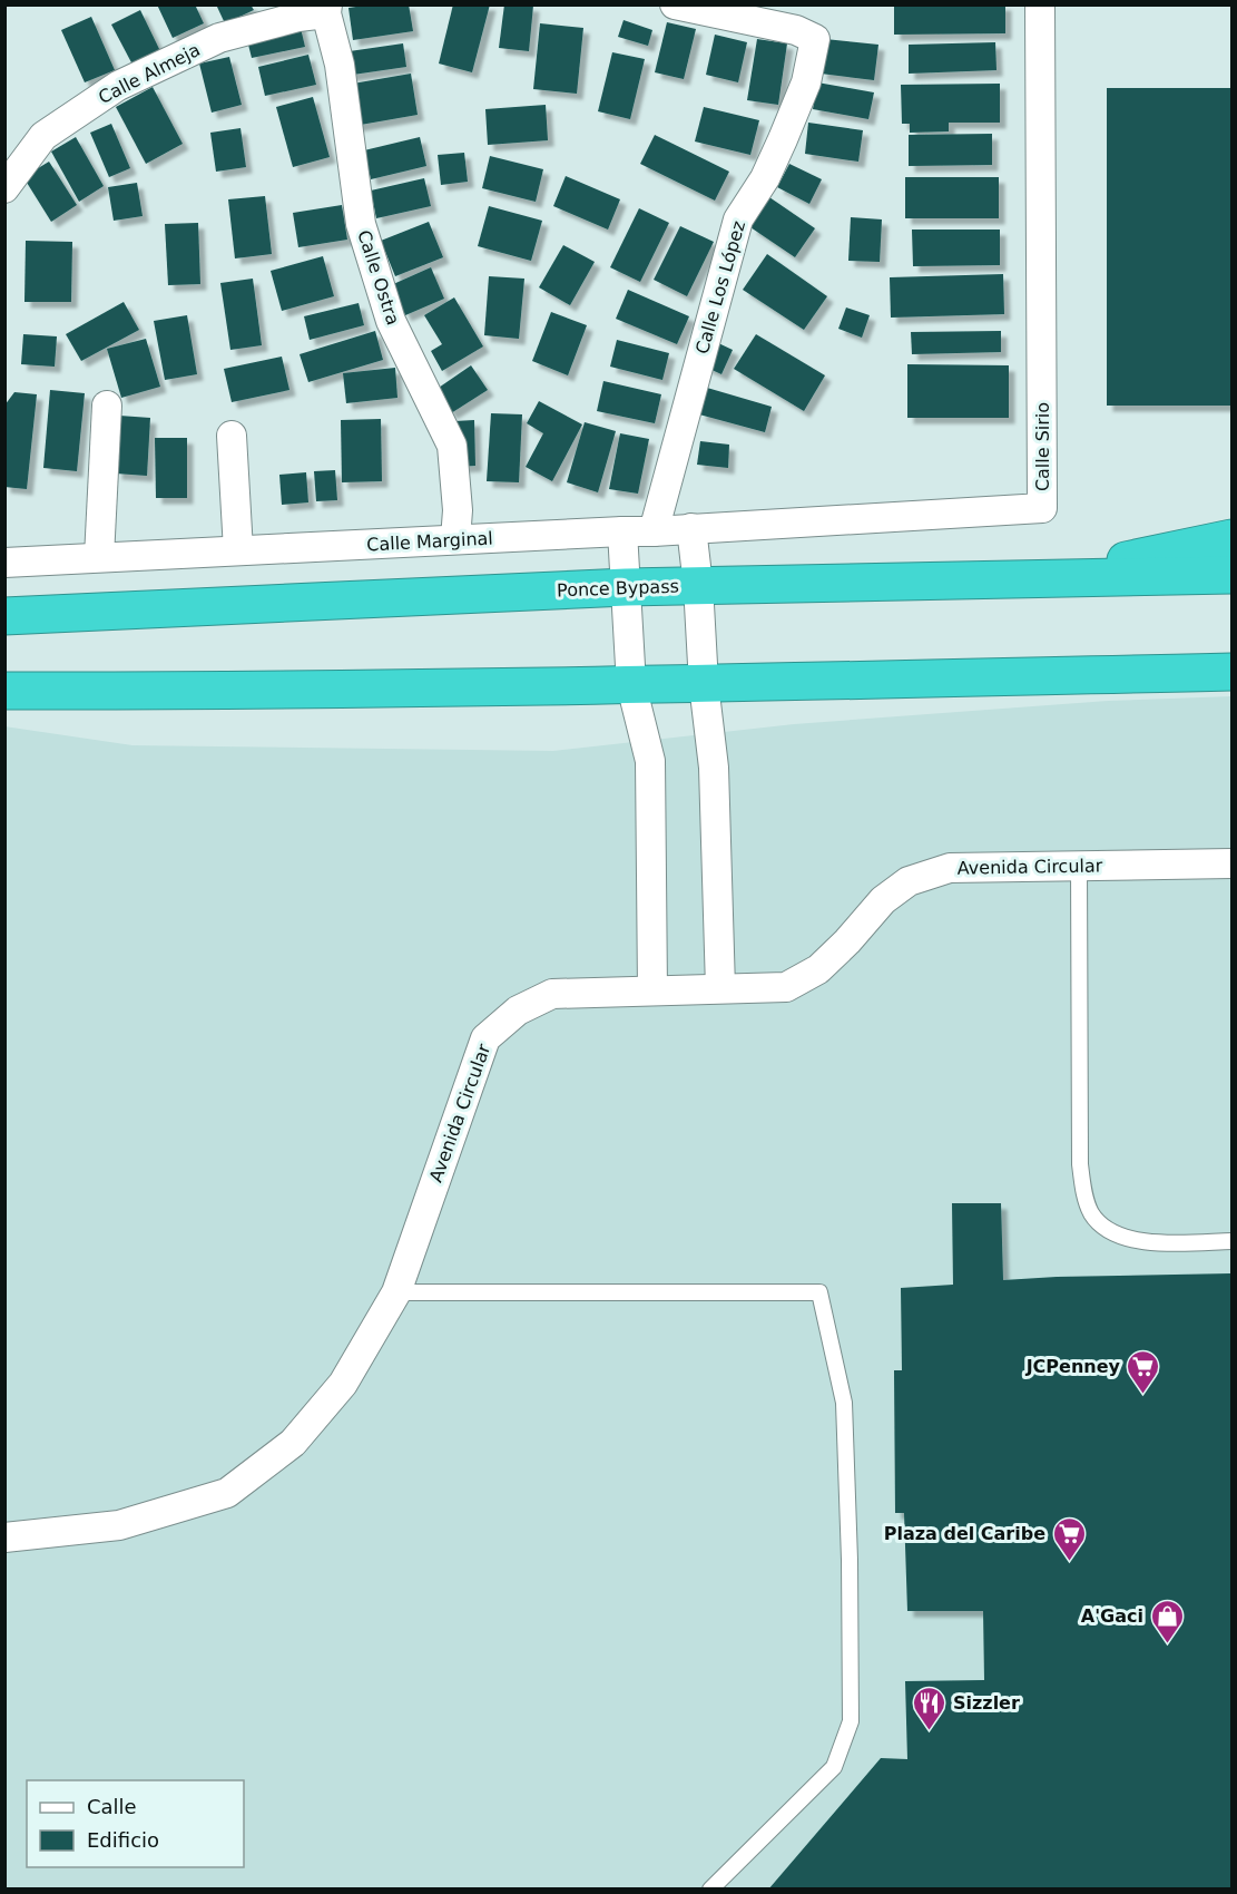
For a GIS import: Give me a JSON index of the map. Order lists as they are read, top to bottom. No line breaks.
{"streets":{"highway":["Ponce Bypass"],"street":["Calle Almeja","Calle Ostra","Calle Los López","Calle Sirio","Calle Marginal","Avenida Circular"]},"crossings":[["Calle Almeja","Calle Ostra"],["Calle Ostra","Calle Marginal"],["Calle Los López","Calle Sirio"],["Calle Sirio","Calle Marginal"]],"places":{"supermarket":["JCPenney","Plaza del Caribe"],"shop":["A'Gaci"],"restaurant":["Sizzler"]},"legend":["Calle","Edificio"]}
